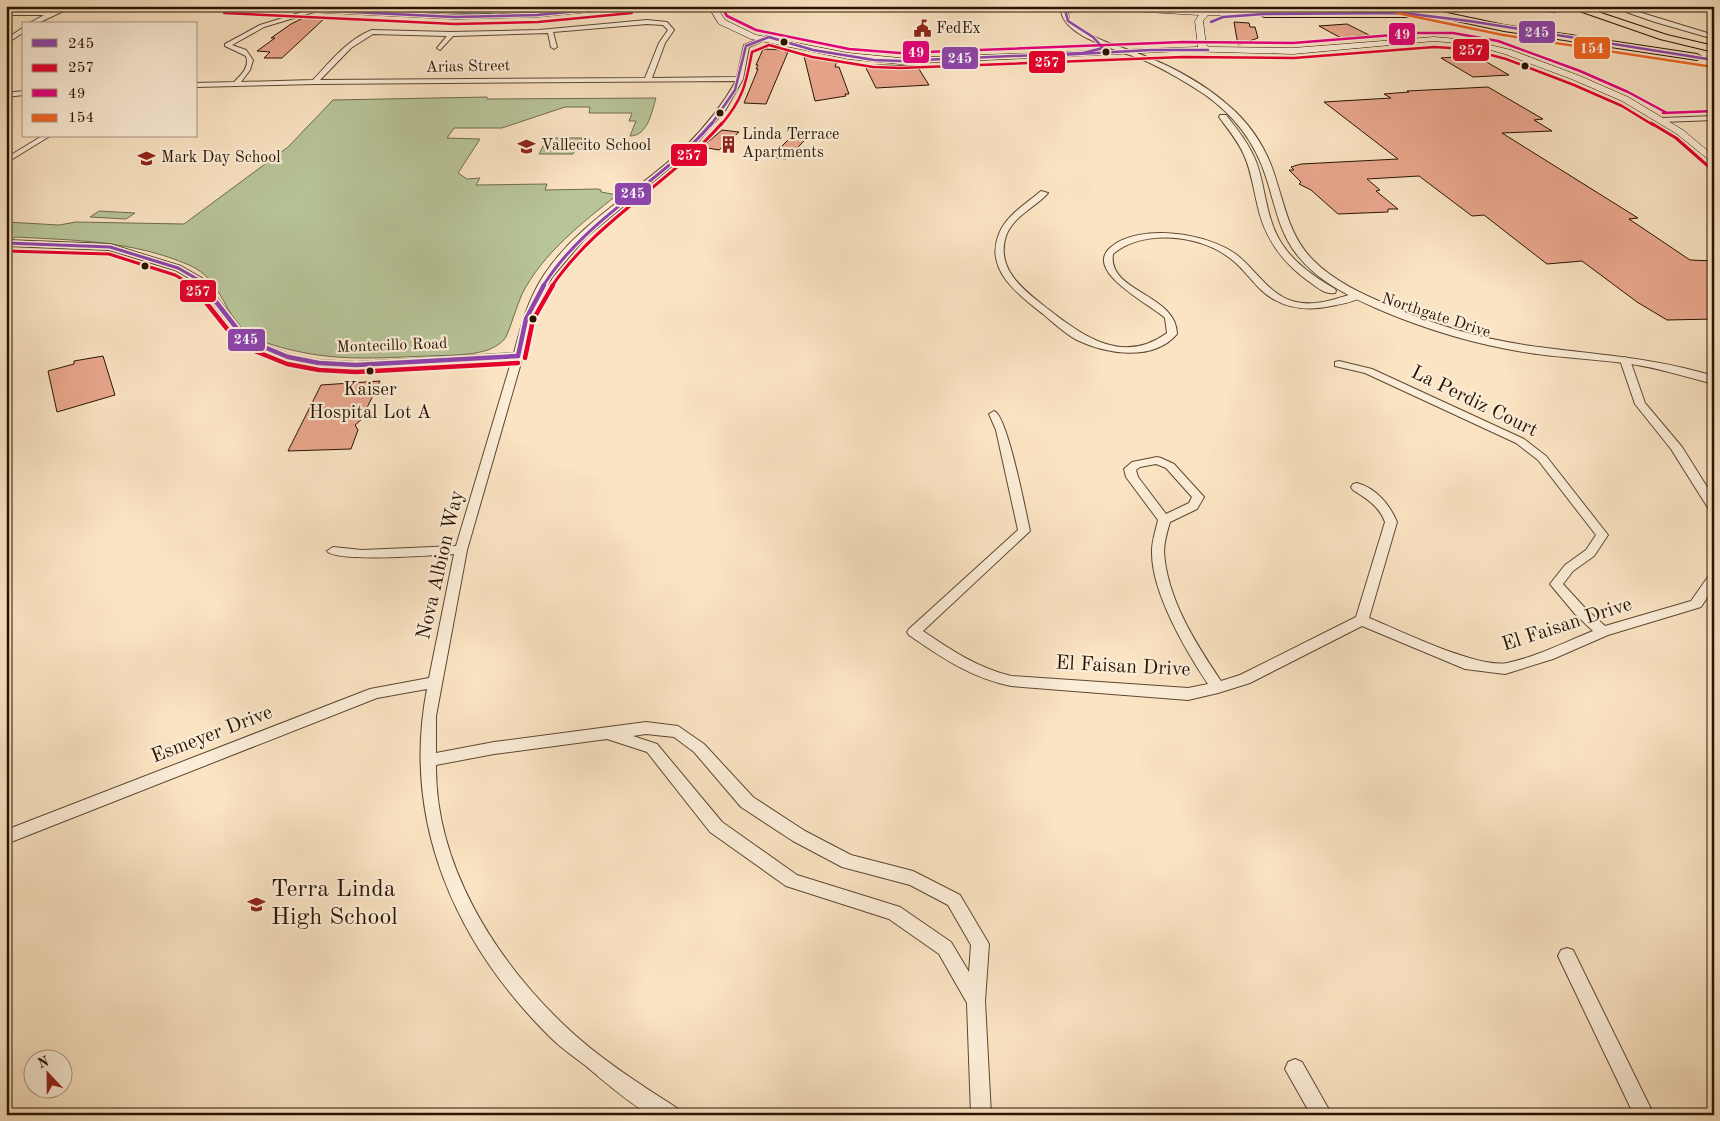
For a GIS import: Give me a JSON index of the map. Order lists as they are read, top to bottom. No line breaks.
{"streets":{"street":["Arias Street","Northgate Drive","Montecillo Road","La Perdiz Court","Nova Albion Way","El Faisan Drive","Esmeyer Drive"]},"crossings":[["Arias Street","Nova Albion Way"],["Montecillo Road","Nova Albion Way"],["La Perdiz Court","El Faisan Drive"],["Nova Albion Way","Esmeyer Drive"]],"places":{"public building":["FedEx"],"building":["Linda Terrace Apartments"],"school or university":["Vallecito School","Mark Day School","Terra Linda High School"],"other":["Kaiser Hospital Lot A"]},"lines":["transit line 245","transit line 49","transit line 257","transit line 154"],"legend":["245","257","49","154"],"north":"top"}
